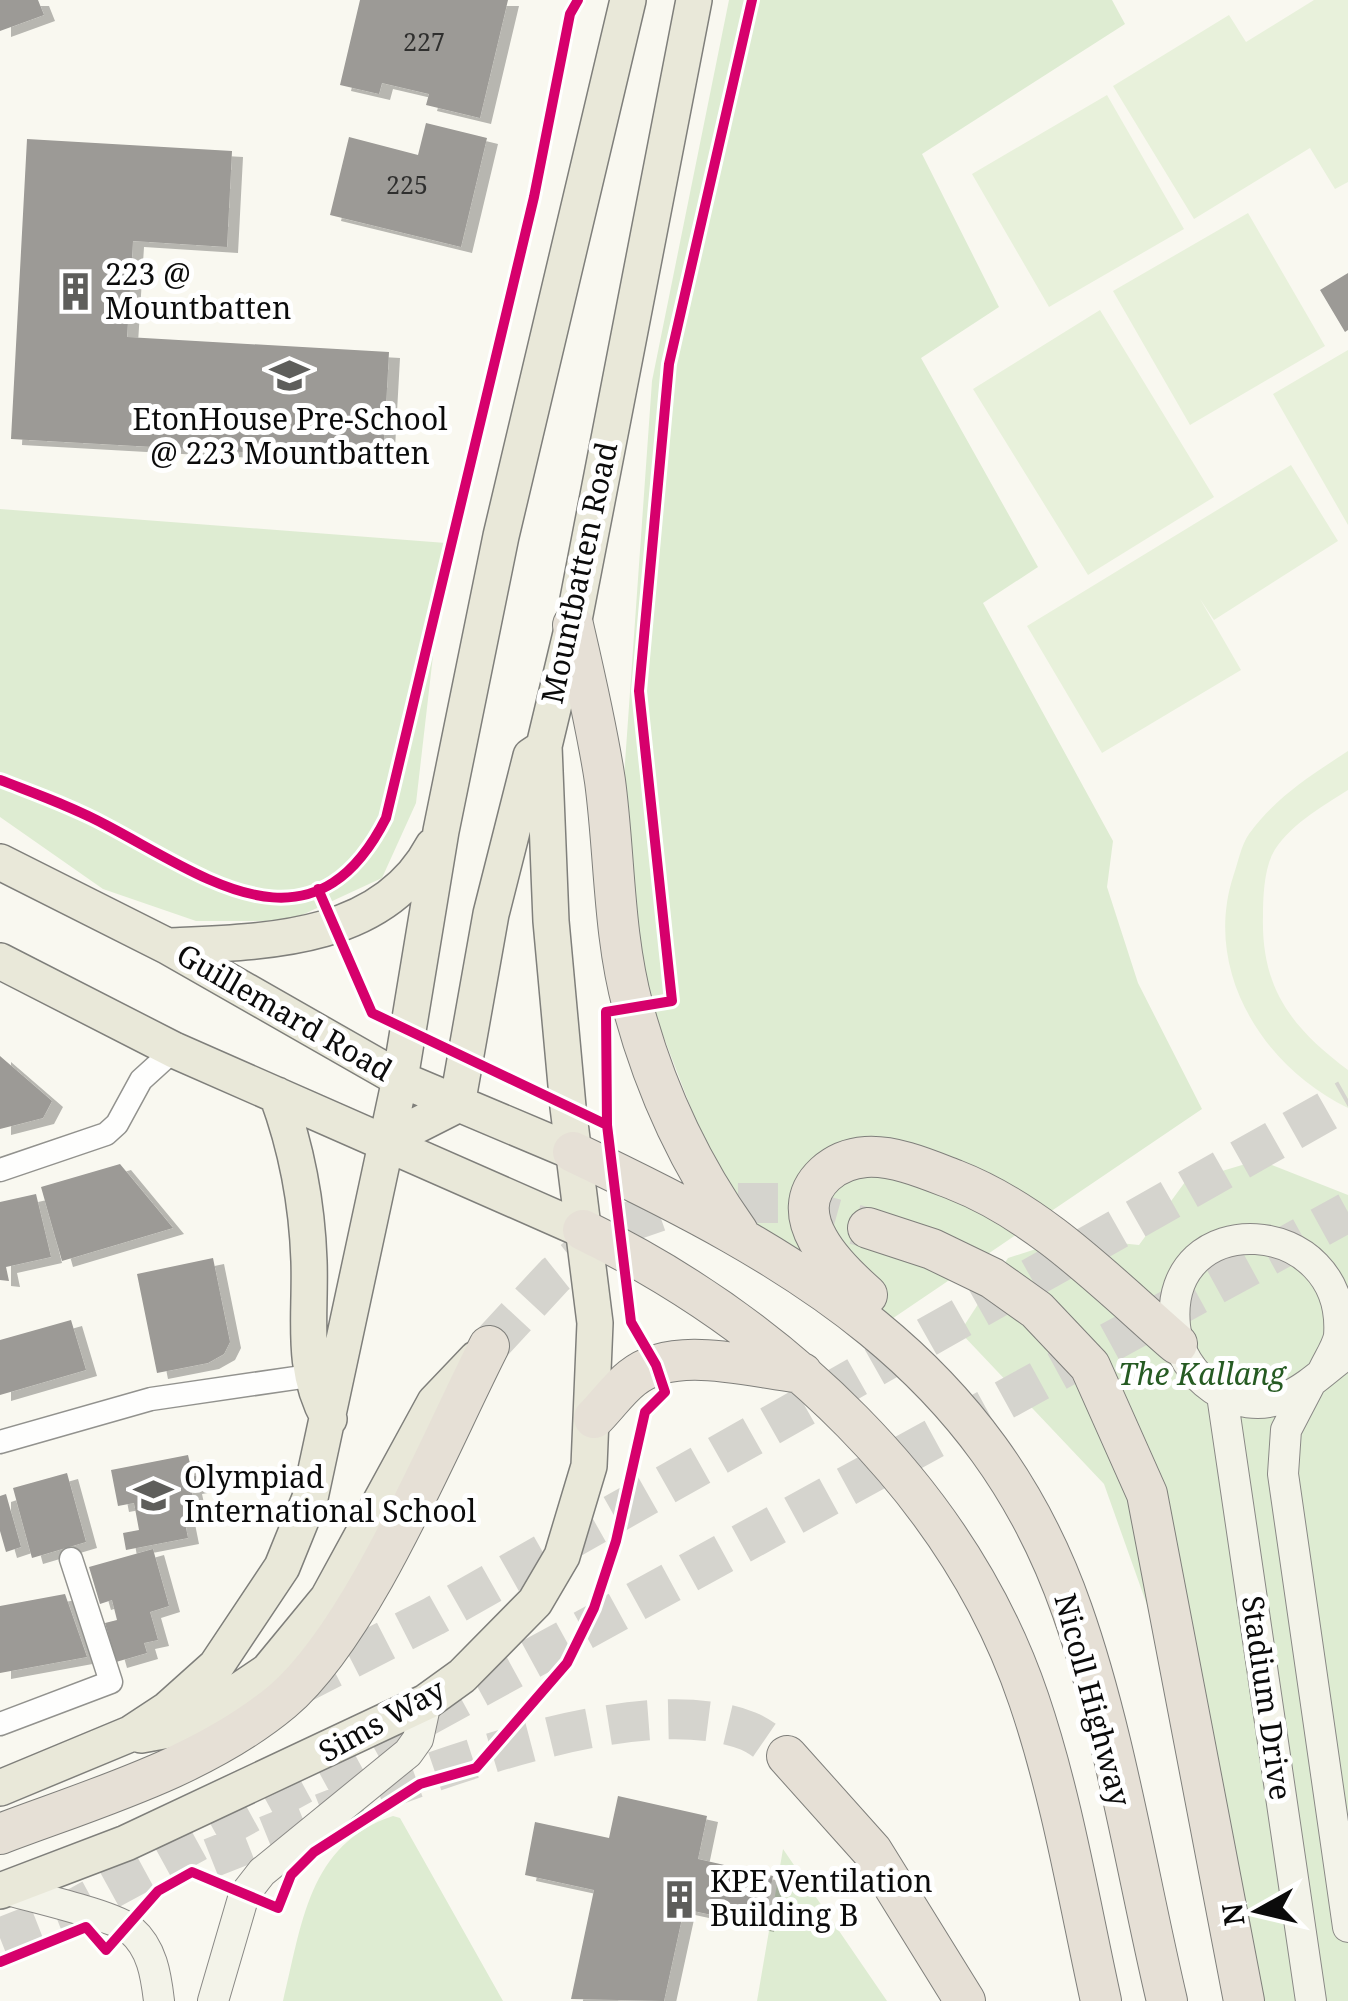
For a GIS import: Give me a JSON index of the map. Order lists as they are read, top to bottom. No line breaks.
{"streets":{"highway":["Nicoll Highway"],"main road":["Mountbatten Road","Guillemard Road","Sims Way"],"street":["Stadium Drive"]},"crossings":[["Mountbatten Road","Guillemard Road"],["Mountbatten Road","Nicoll Highway"],["Mountbatten Road","Sims Way"],["Guillemard Road","Nicoll Highway"],["Guillemard Road","Sims Way"],["Nicoll Highway","Sims Way"]],"parks":["The Kallang"],"places":{"building":["223 @ Mountbatten","KPE Ventilation Building B"],"school or university":["EtonHouse Pre-School @ 223 Mountbatten","Olympiad International School"]},"house_numbers":["227","225"],"north":"left"}
